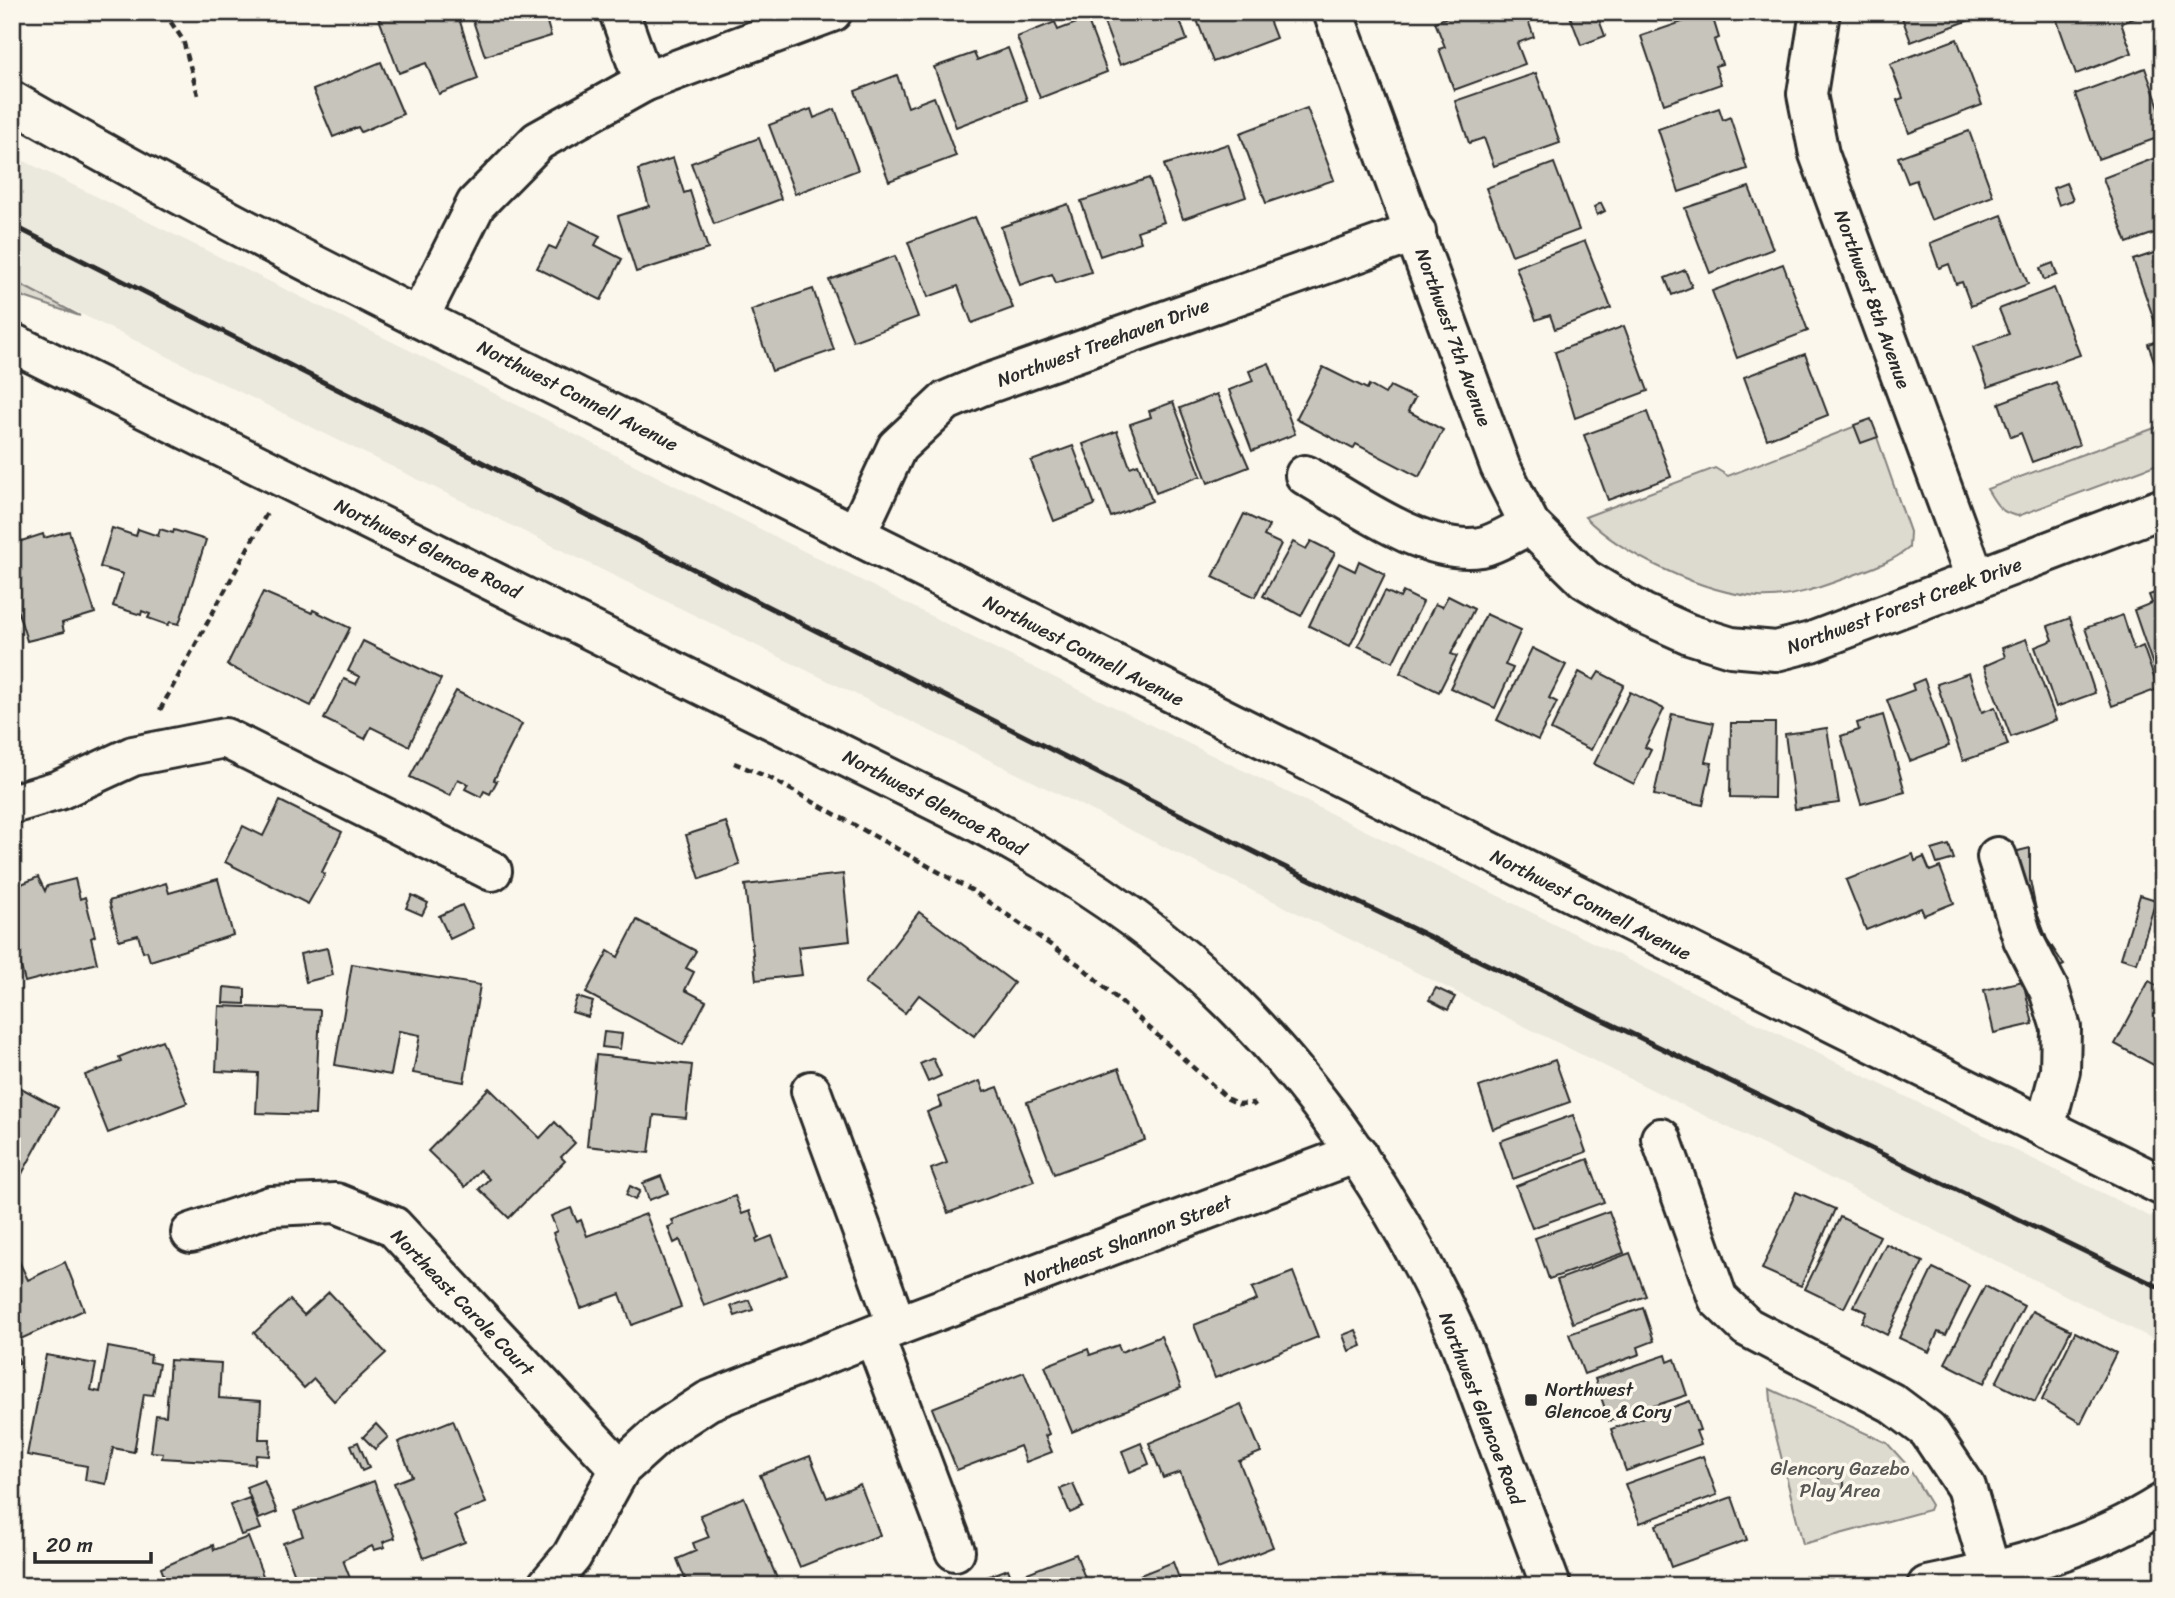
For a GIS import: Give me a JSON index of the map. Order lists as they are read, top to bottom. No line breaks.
{"streets":{"street":["Northwest 8th Avenue","Northwest 7th Avenue","Northwest Treehaven Drive","Northwest Connell Avenue","Northwest Glencoe Road","Northwest Forest Creek Drive","Northeast Shannon Street","Northeast Carole Court"]},"crossings":[["Northwest 8th Avenue","Northwest Forest Creek Drive"],["Northwest 7th Avenue","Northwest Treehaven Drive"],["Northwest 7th Avenue","Northwest Forest Creek Drive"],["Northwest Treehaven Drive","Northwest Connell Avenue"],["Northwest Glencoe Road","Northeast Shannon Street"],["Northeast Shannon Street","Northeast Carole Court"]],"parks":["Glencory Gazebo Play Area"],"places":{"transit":["Northwest Glencoe & Cory"]},"scale_bar":"20 m"}
